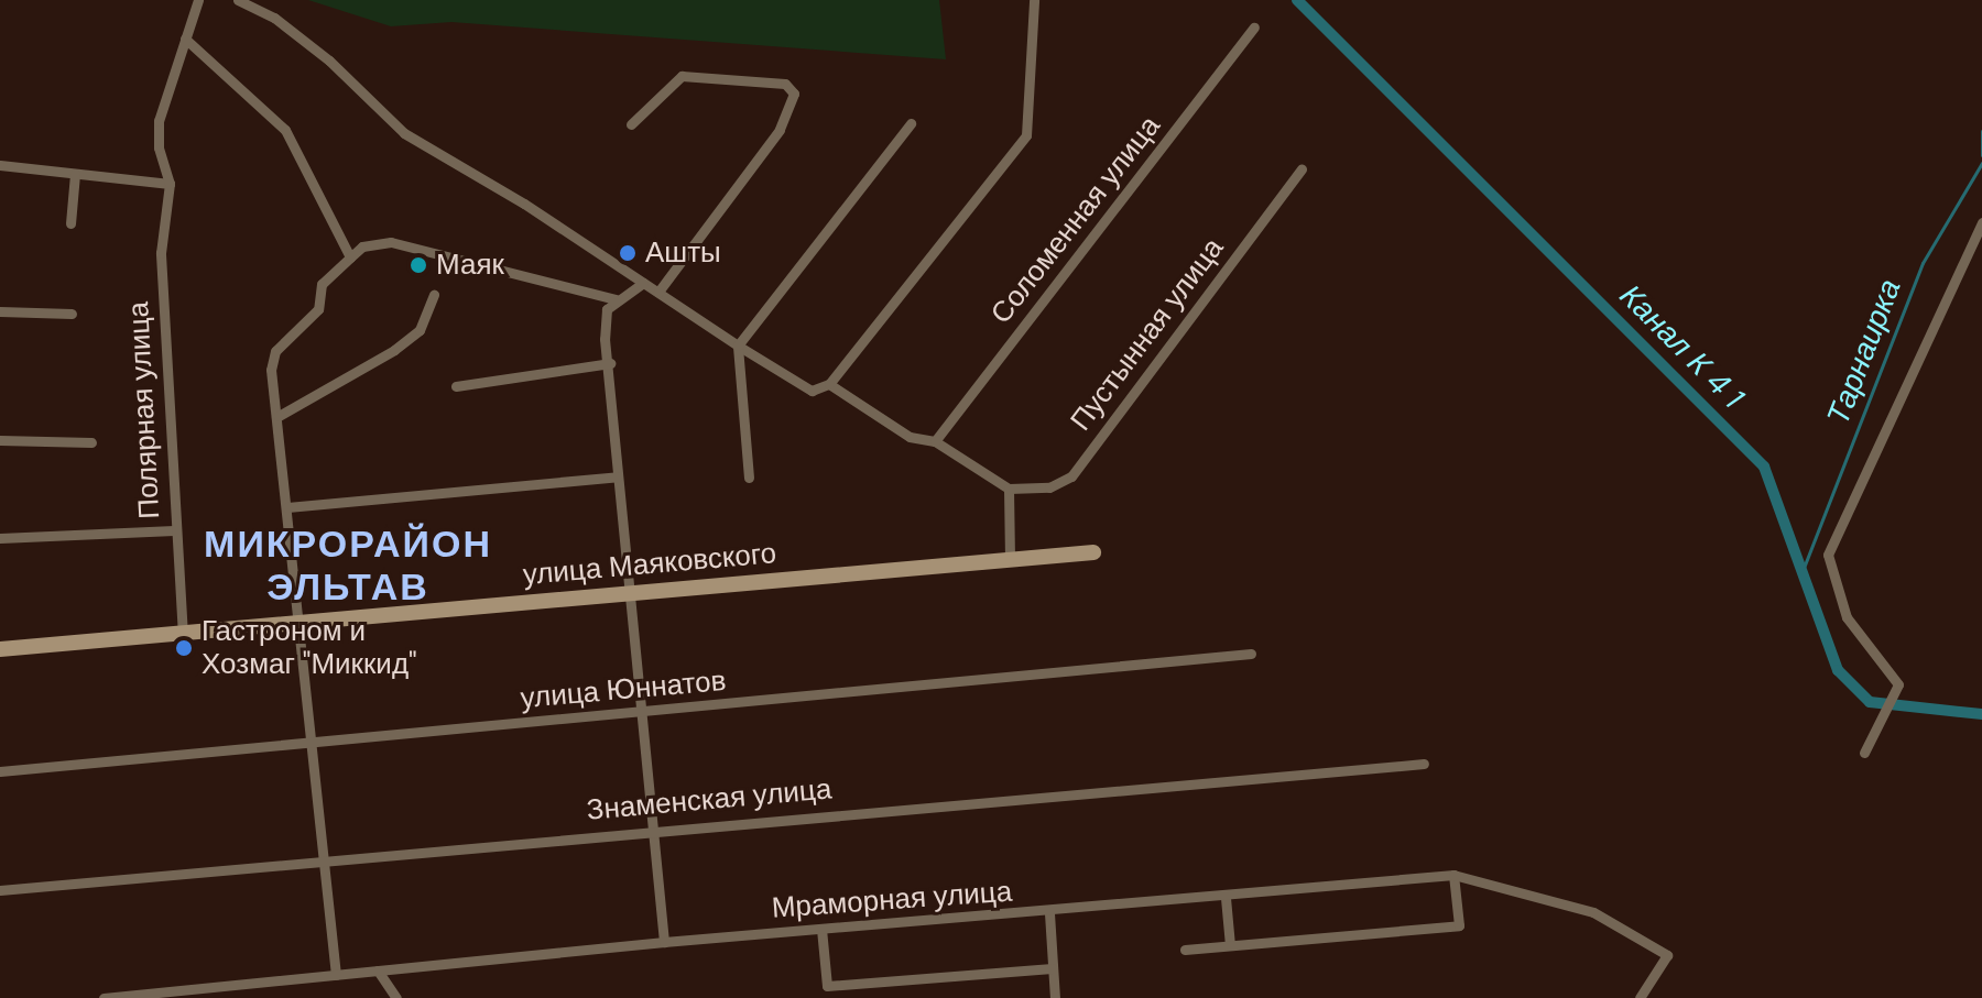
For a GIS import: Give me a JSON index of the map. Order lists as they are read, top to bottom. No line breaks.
{"streets":{"street":["Соломенная улица","Пустынная улица","Полярная улица","улица Маяковского","улица Юннатов","Знаменская улица","Мраморная улица"]},"crossings":[["Полярная улица","улица Маяковского"]],"districts":["МИКРОРАЙОН ЭЛЬТАВ"],"water":["Канал К 4 1","Тарнаирка"],"places":["Ашты","Маяк","Гастроном и Хозмаг \"Миккид\""]}
